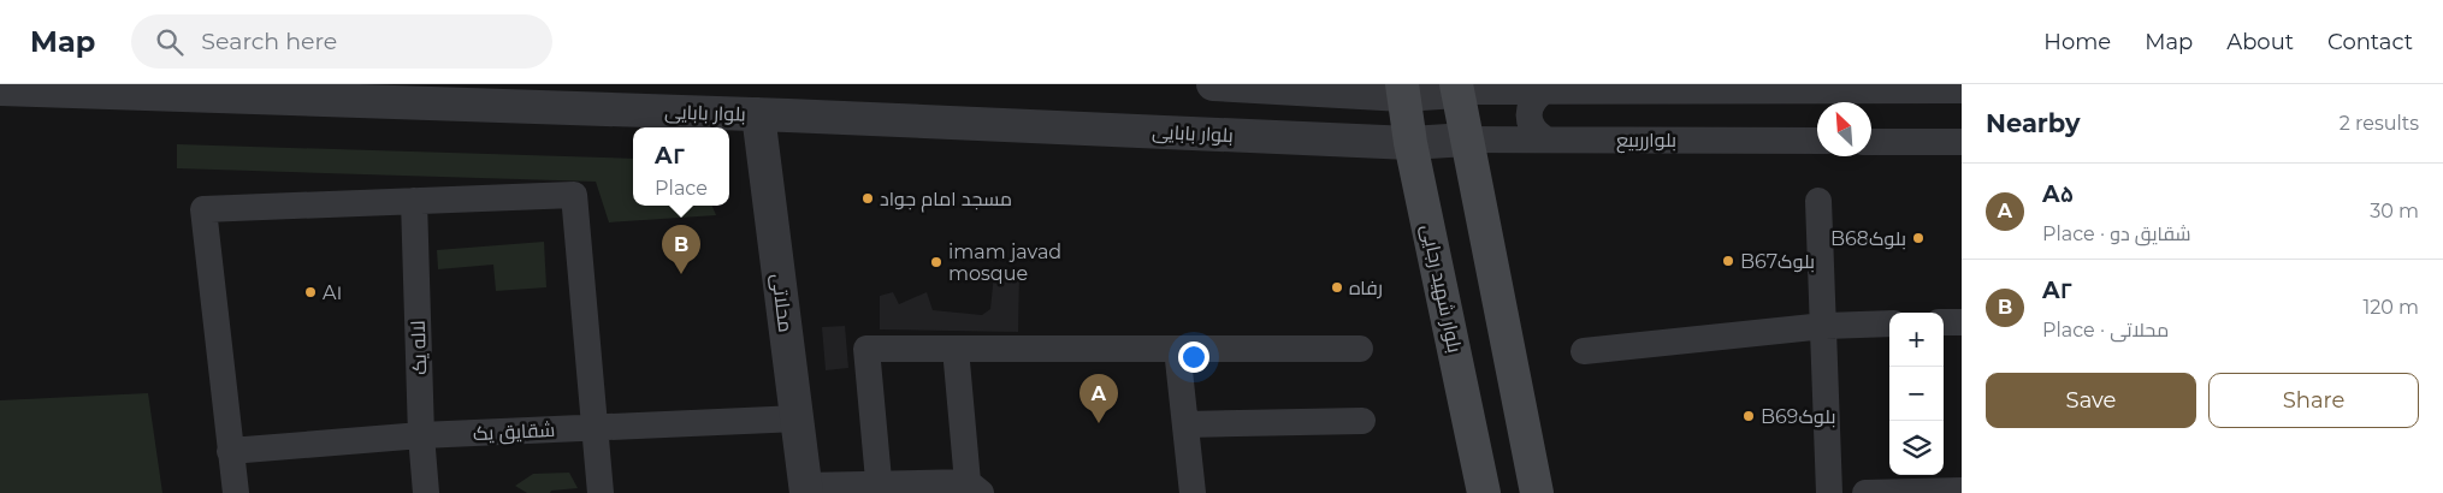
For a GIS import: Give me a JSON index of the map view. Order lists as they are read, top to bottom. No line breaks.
{"streets":{"main road":["بلوار شهید رجایی"],"street":["بلوار بابایی","بلوارربیع","محلاتی","لاله یک","شقایق یک"]},"crossings":[["بلوار بابایی","بلوارربیع"],["بلوار بابایی","بلوار شهید رجایی"],["بلوار بابایی","محلاتی"],["محلاتی","شقایق یک"],["لاله یک","شقایق یک"]],"places":["مسجد امام جواد","B68بلوک","B67بلوک","imam javad mosque","رفاه","A۱","B69بلوک"],"north":"top left","page":{"header":"Map","search":"Search here","nav":["Home","Map","About","Contact"],"heading":["Nearby","2 results"],"popup":["A۲","Place"],"list":[{"mark":"A","name":"A۵","note":"Place · شقایق دو","value":"30 m"},{"mark":"B","name":"A۲","note":"Place · محلاتی","value":"120 m"}],"pins":["B","A"],"map_buttons":["+","−"],"buttons":["Save","Share"]}}
